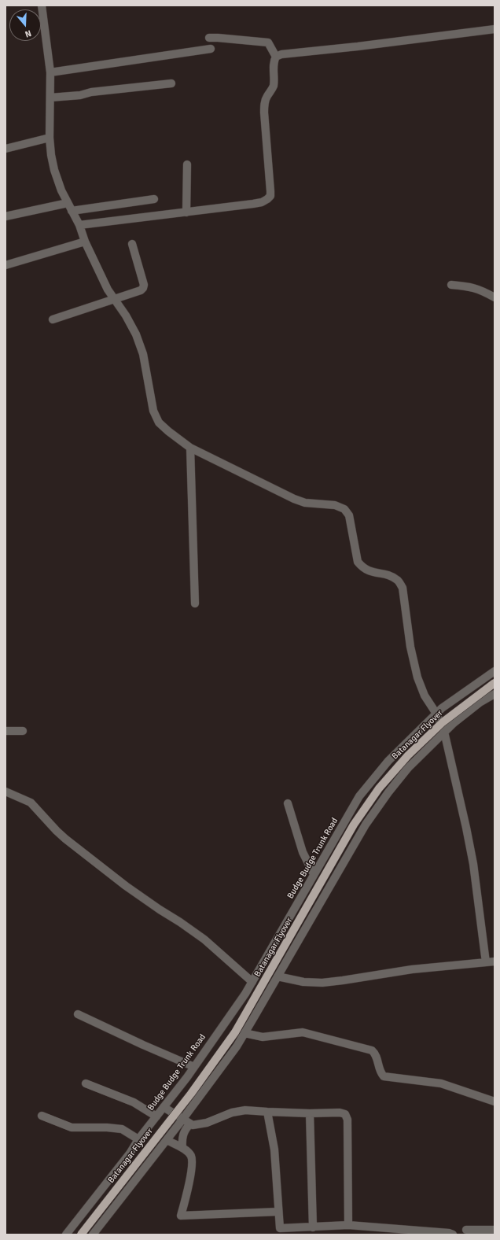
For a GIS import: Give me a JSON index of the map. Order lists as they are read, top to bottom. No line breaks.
{"streets":{"main road":["Batanagar Flyover"],"street":["Budge Budge Trunk Road"]},"north":"bottom"}
